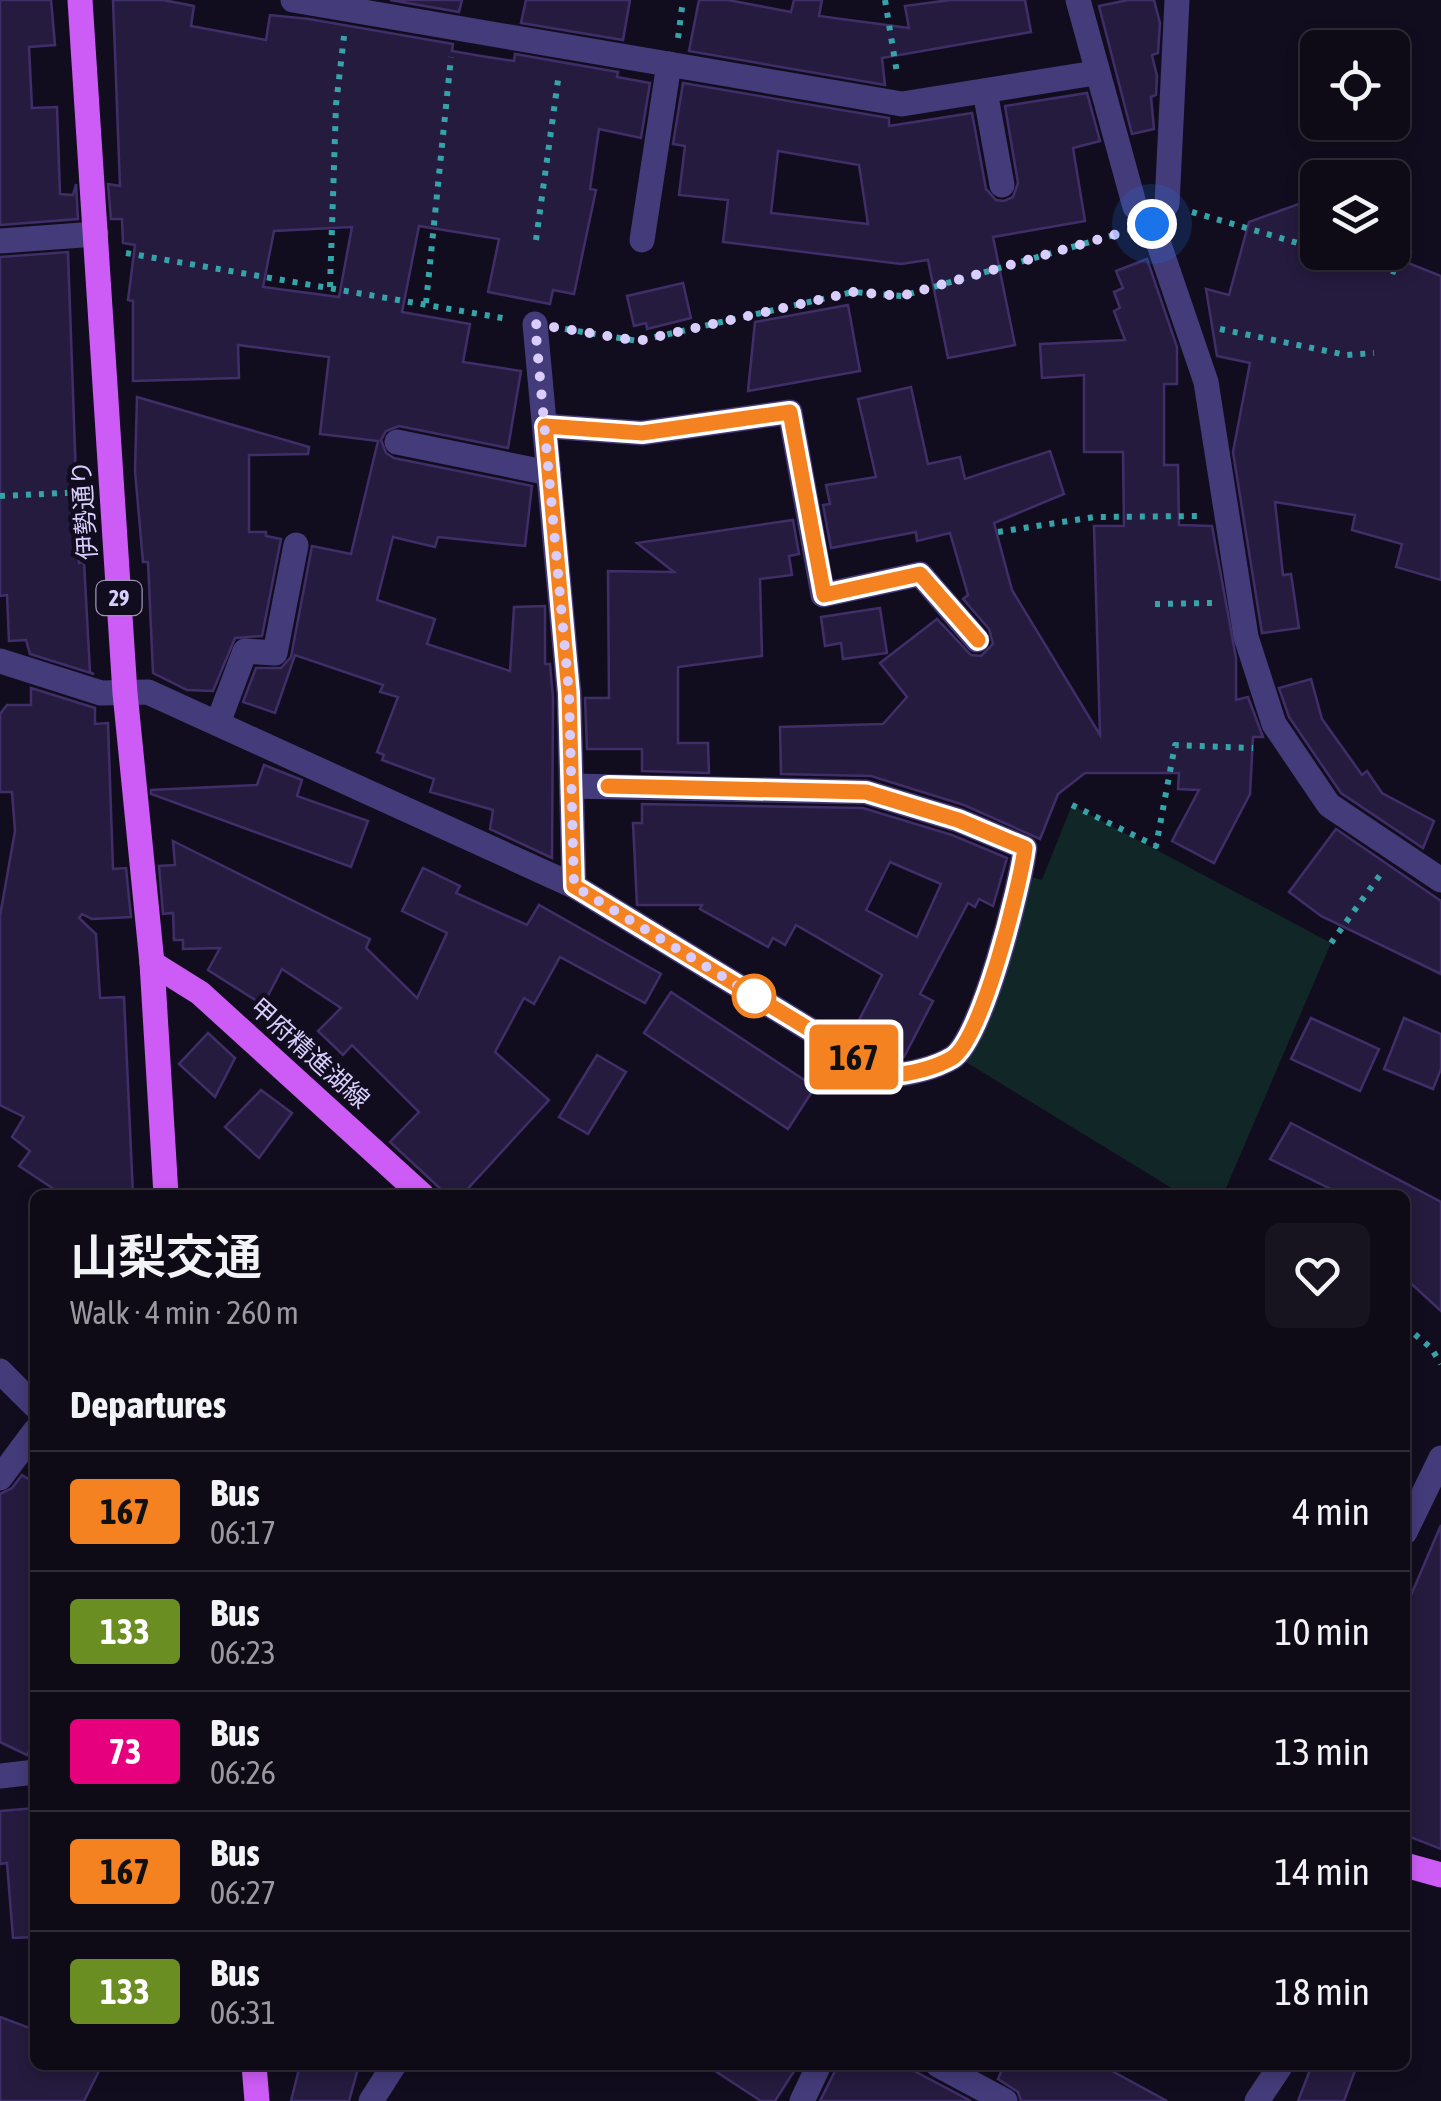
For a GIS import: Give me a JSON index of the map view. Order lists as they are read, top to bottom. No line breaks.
{"streets":{"main road":["伊勢通り","29","甲府精進湖線"]},"crossings":[["伊勢通り","甲府精進湖線"]],"lines":["bus line 167"],"page":{"on_map":"167","heading":[["山梨交通","Walk · 4 min · 260 m"],"Departures"],"list":[{"mark":"167","name":"Bus","note":"06:17","value":"4 min"},{"mark":"133","name":"Bus","note":"06:23","value":"10 min"},{"mark":"73","name":"Bus","note":"06:26","value":"13 min"},{"mark":"167","name":"Bus","note":"06:27","value":"14 min"},{"mark":"133","name":"Bus","note":"06:31","value":"18 min"}]}}
